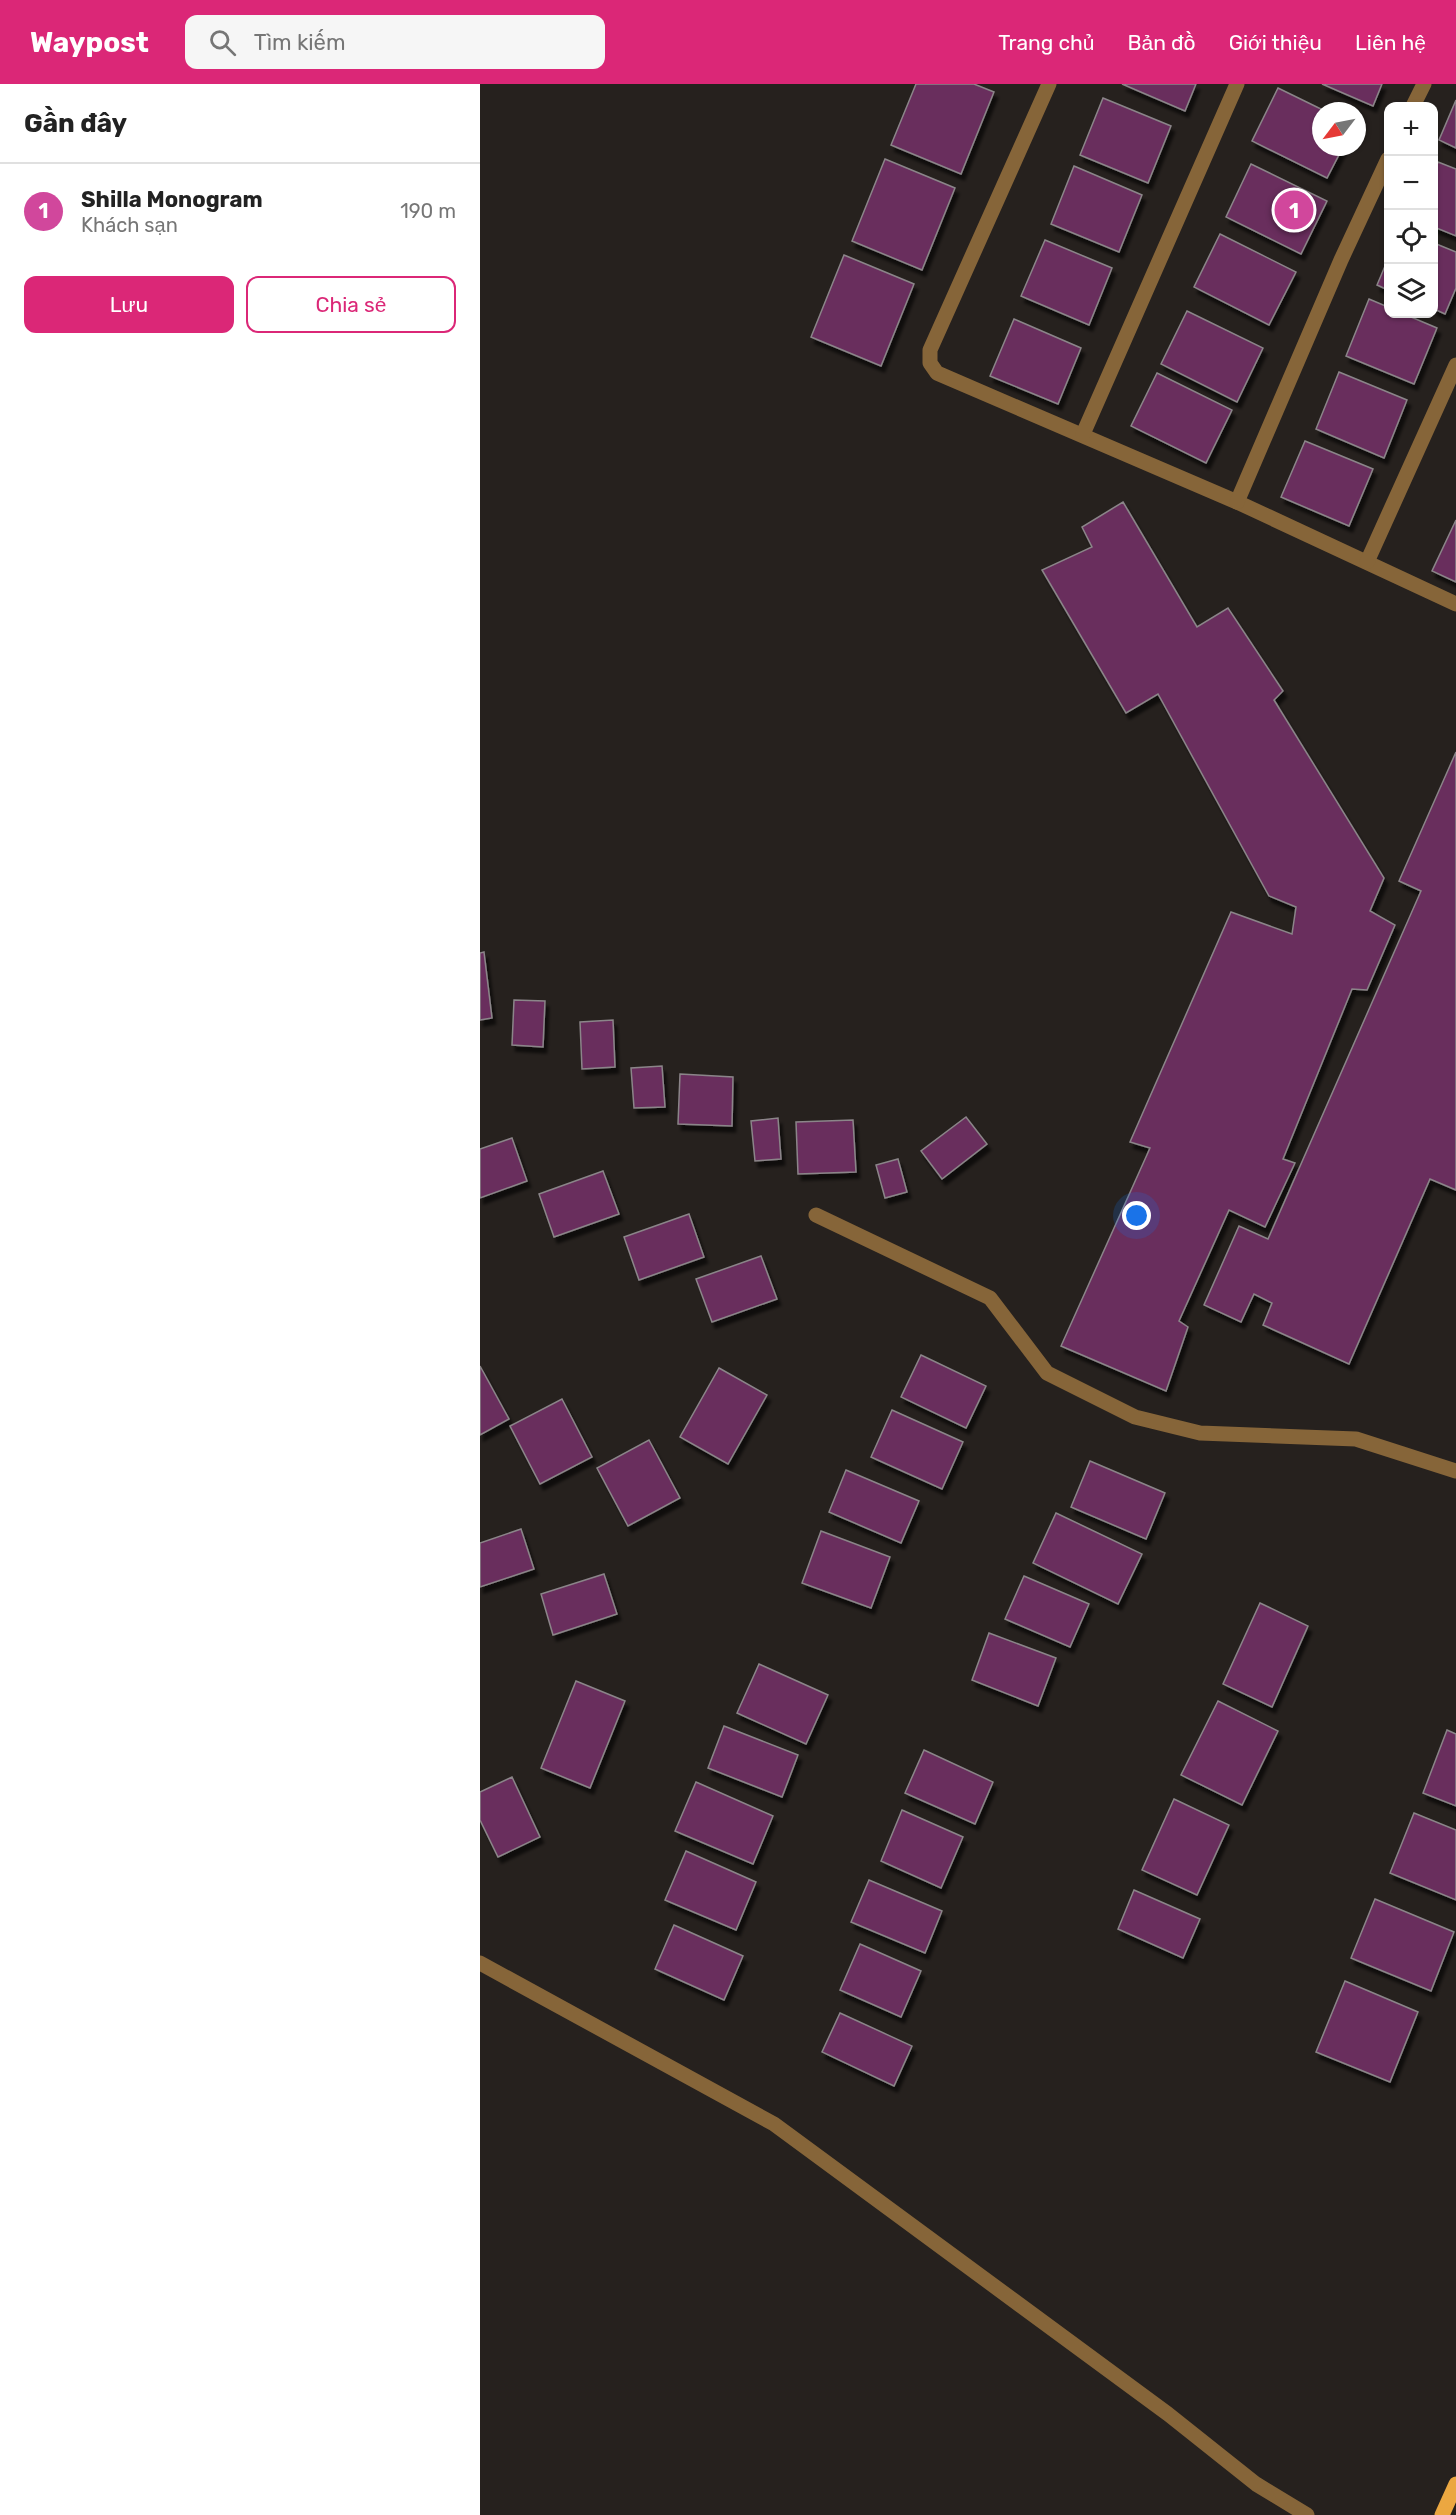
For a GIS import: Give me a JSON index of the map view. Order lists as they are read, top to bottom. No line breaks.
{"north":"bottom left","page":{"header":"Waypost","search":"Tìm kiếm","nav":["Trang chủ","Bản đồ","Giới thiệu","Liên hệ"],"heading":"Gần đây","map_buttons":["+","−"],"list":[{"mark":"1","name":"Shilla Monogram","note":"Khách sạn","value":"190 m"}],"pins":"1","buttons":["Lưu","Chia sẻ"]}}
